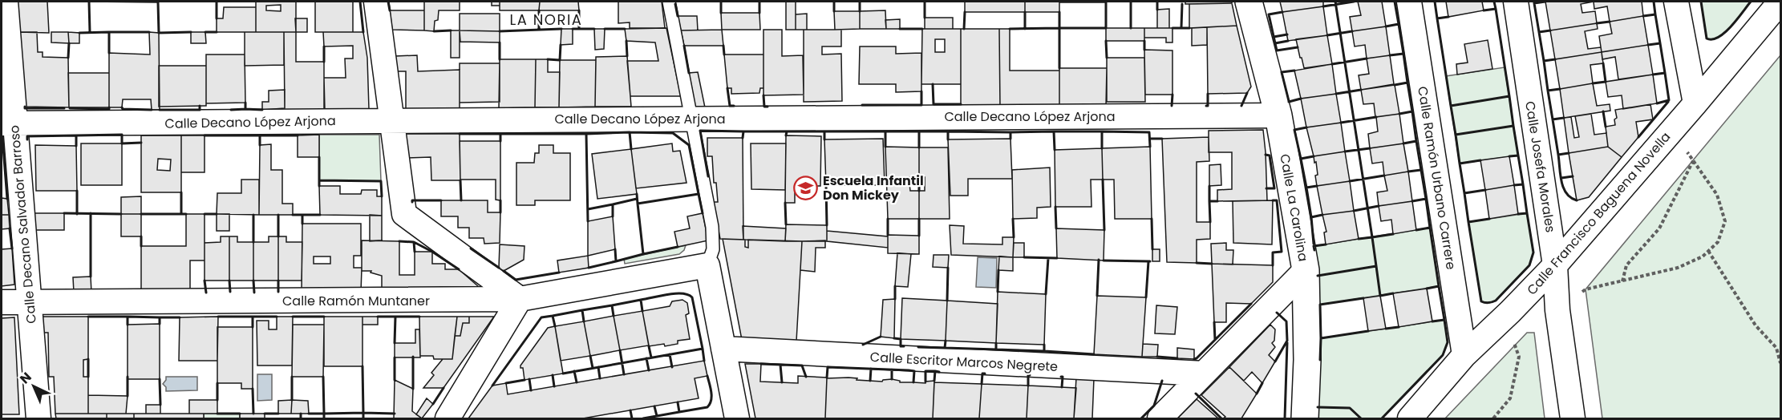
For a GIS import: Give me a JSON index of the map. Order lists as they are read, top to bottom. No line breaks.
{"streets":{"street":["Calle Decano López Arjona","Calle Josefa Morales","Calle Ramón Urbano Carrere","Calle La Carolina","Calle Francisco Baguena Novella","Calle Decano Salvador Barroso","Calle Ramón Muntaner","Calle Escritor Marcos Negrete"]},"crossings":[["Calle Decano López Arjona","Calle La Carolina"],["Calle Decano López Arjona","Calle Decano Salvador Barroso"],["Calle Josefa Morales","Calle Francisco Baguena Novella"],["Calle Ramón Urbano Carrere","Calle Francisco Baguena Novella"],["Calle Decano Salvador Barroso","Calle Ramón Muntaner"]],"districts":["LA NORIA"],"places":{"school or university":["Escuela Infantil Don Mickey"]},"north":"top left"}
